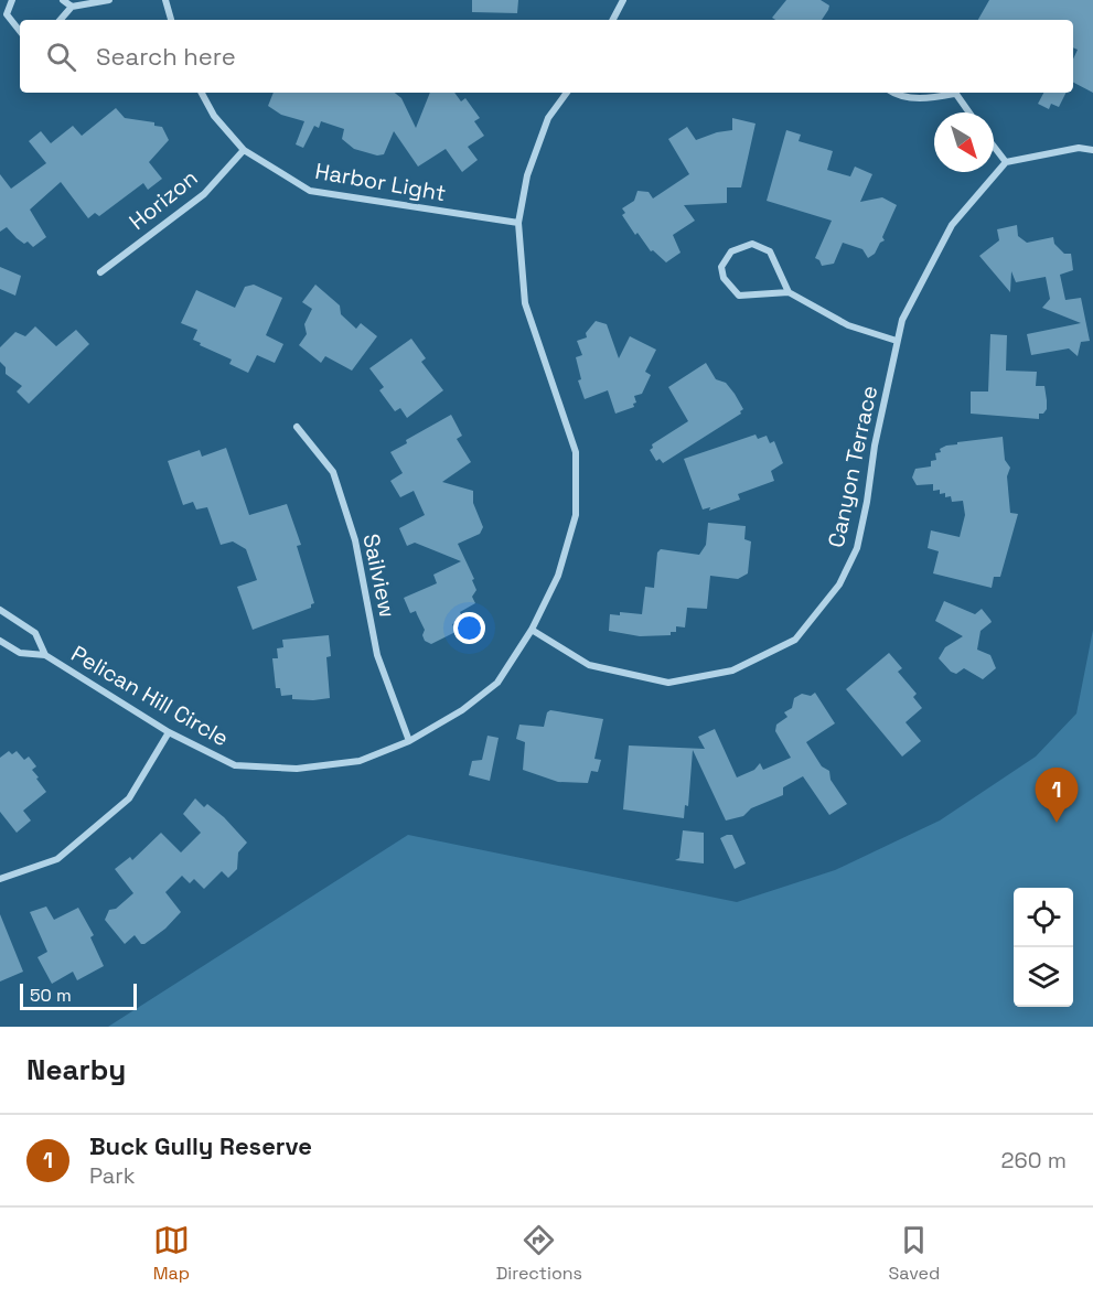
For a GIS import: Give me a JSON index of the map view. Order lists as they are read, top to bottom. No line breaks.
{"streets":{"street":["Harbor Light","Horizon","Canyon Terrace","Sailview","Pelican Hill Circle"]},"crossings":[["Harbor Light","Horizon"],["Harbor Light","Pelican Hill Circle"],["Canyon Terrace","Pelican Hill Circle"],["Sailview","Pelican Hill Circle"]],"scale_bar":"50 m","north":"bottom right","page":{"search":"Search here","pins":"1","scale":"50 m","heading":"Nearby","list":[{"mark":"1","name":"Buck Gully Reserve","note":"Park","value":"260 m"}],"nav":["Map","Directions","Saved"]}}
